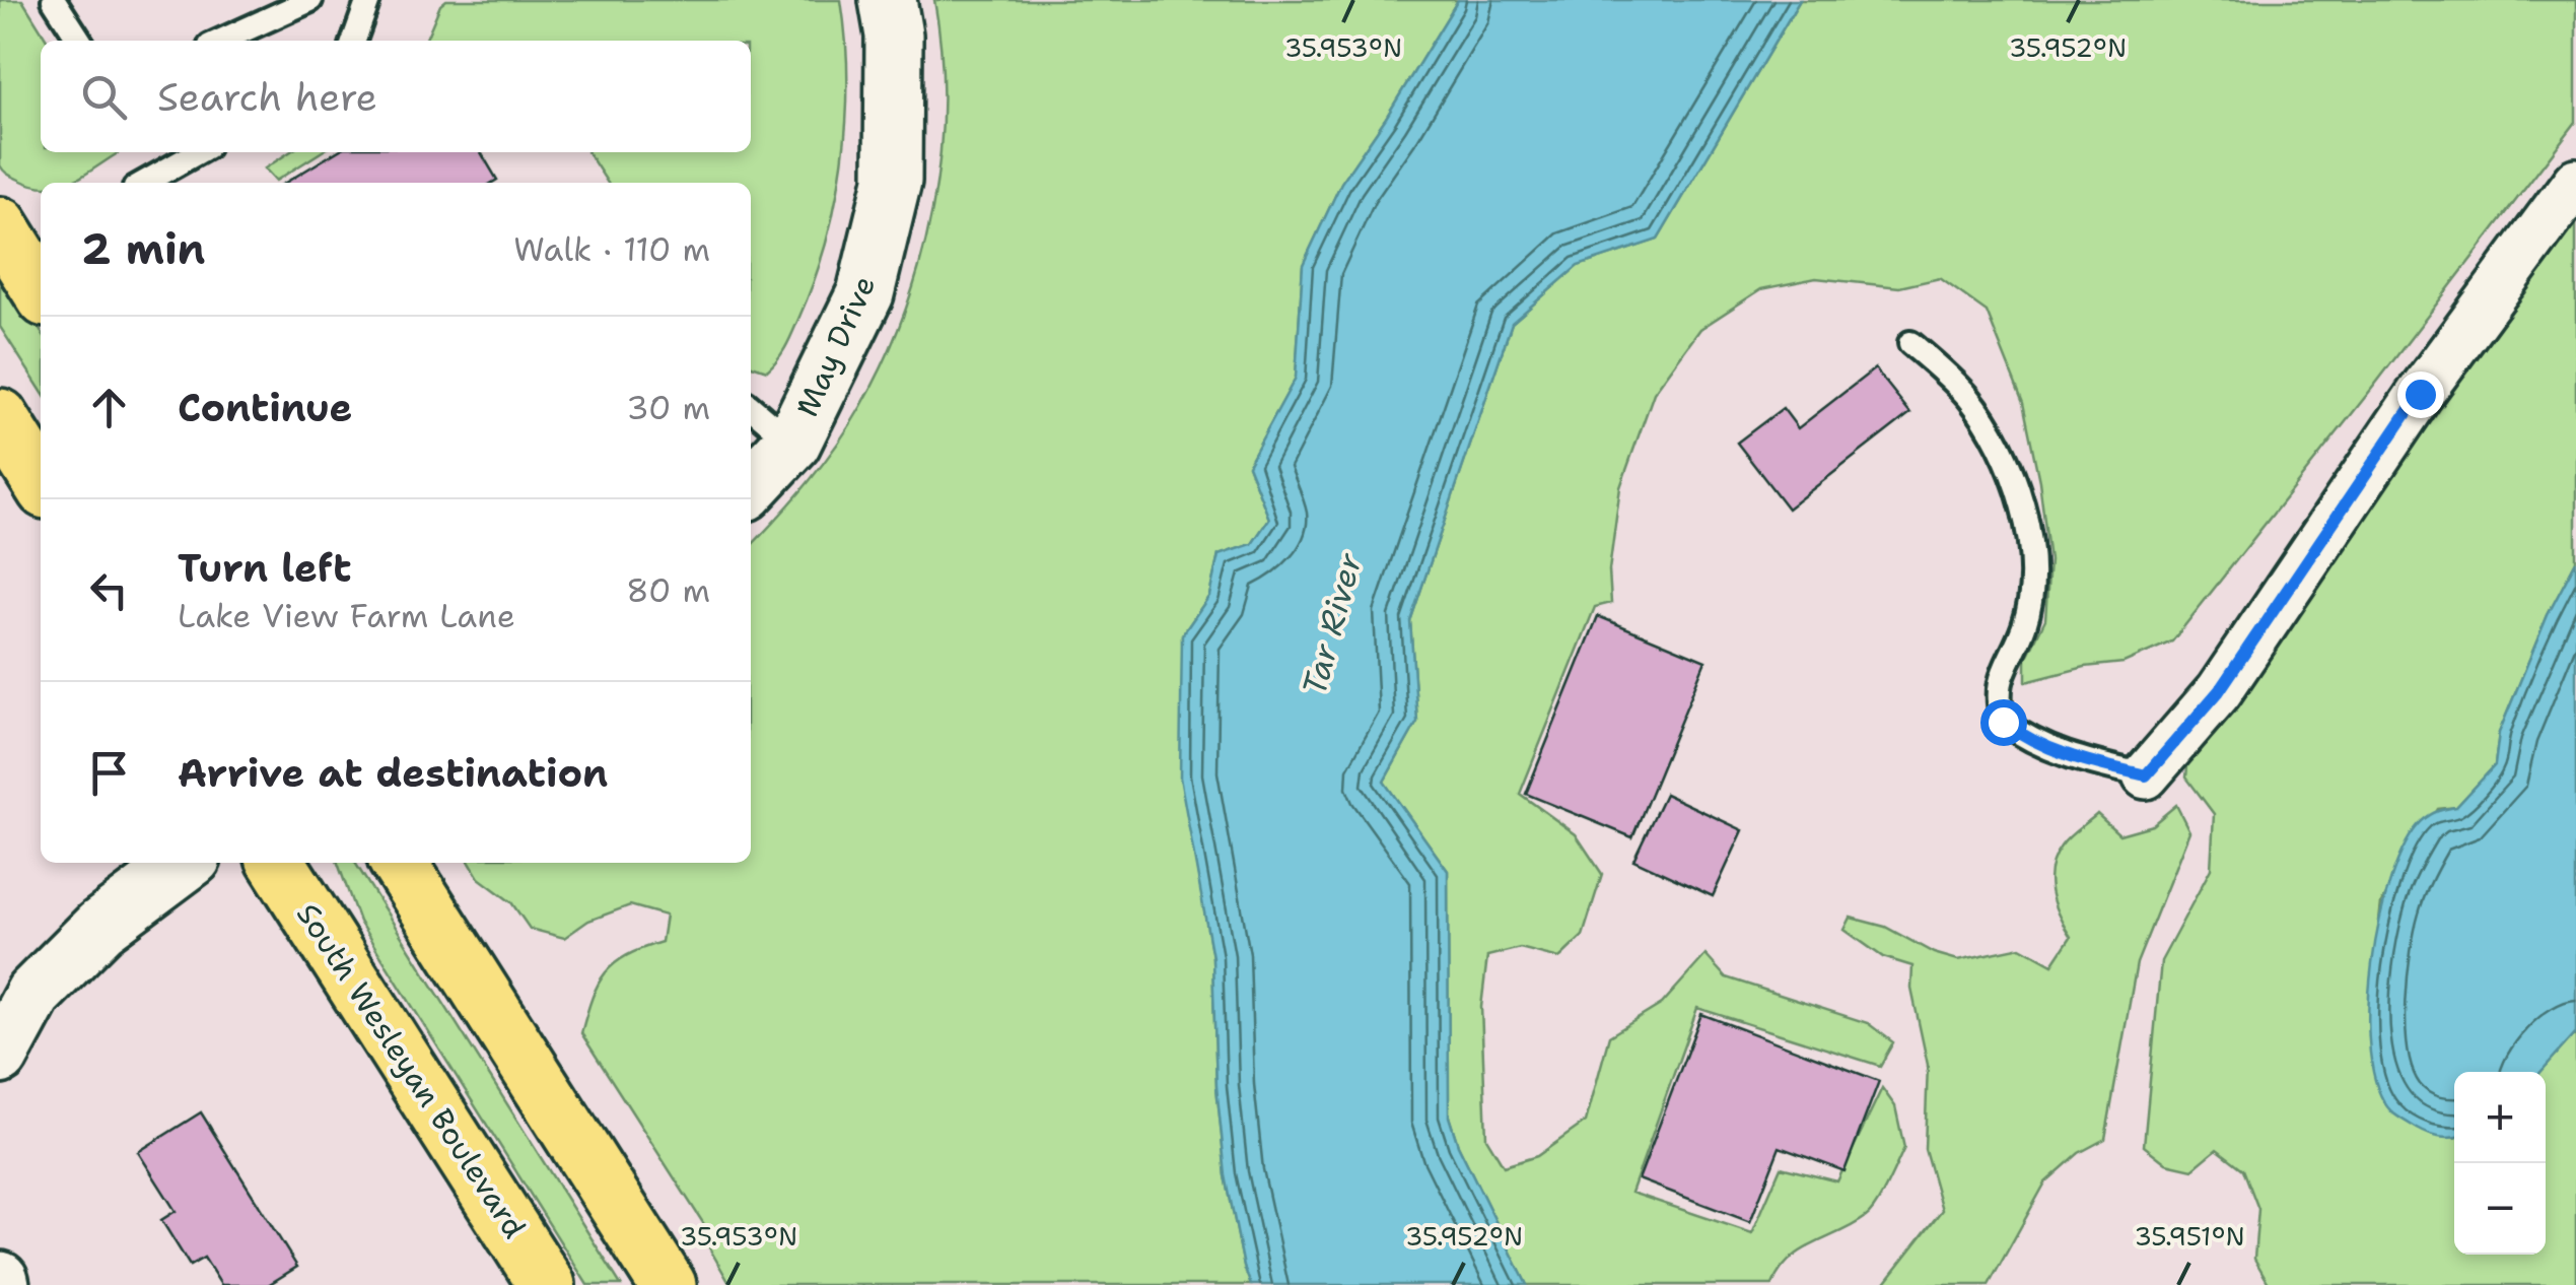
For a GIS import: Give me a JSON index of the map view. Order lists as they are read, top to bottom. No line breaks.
{"streets":{"highway":["South Wesleyan Boulevard"],"main road":["May Drive"]},"water":["Tar River"],"page":{"search":"Search here","heading":["2 min","Walk · 110 m"],"list":[["Continue","30 m"],["Turn left","Lake View Farm Lane","80 m"],"Arrive at destination"],"map_buttons":["+","−"]},"coordinates":["35.953°N","35.952°N","35.951°N"]}
